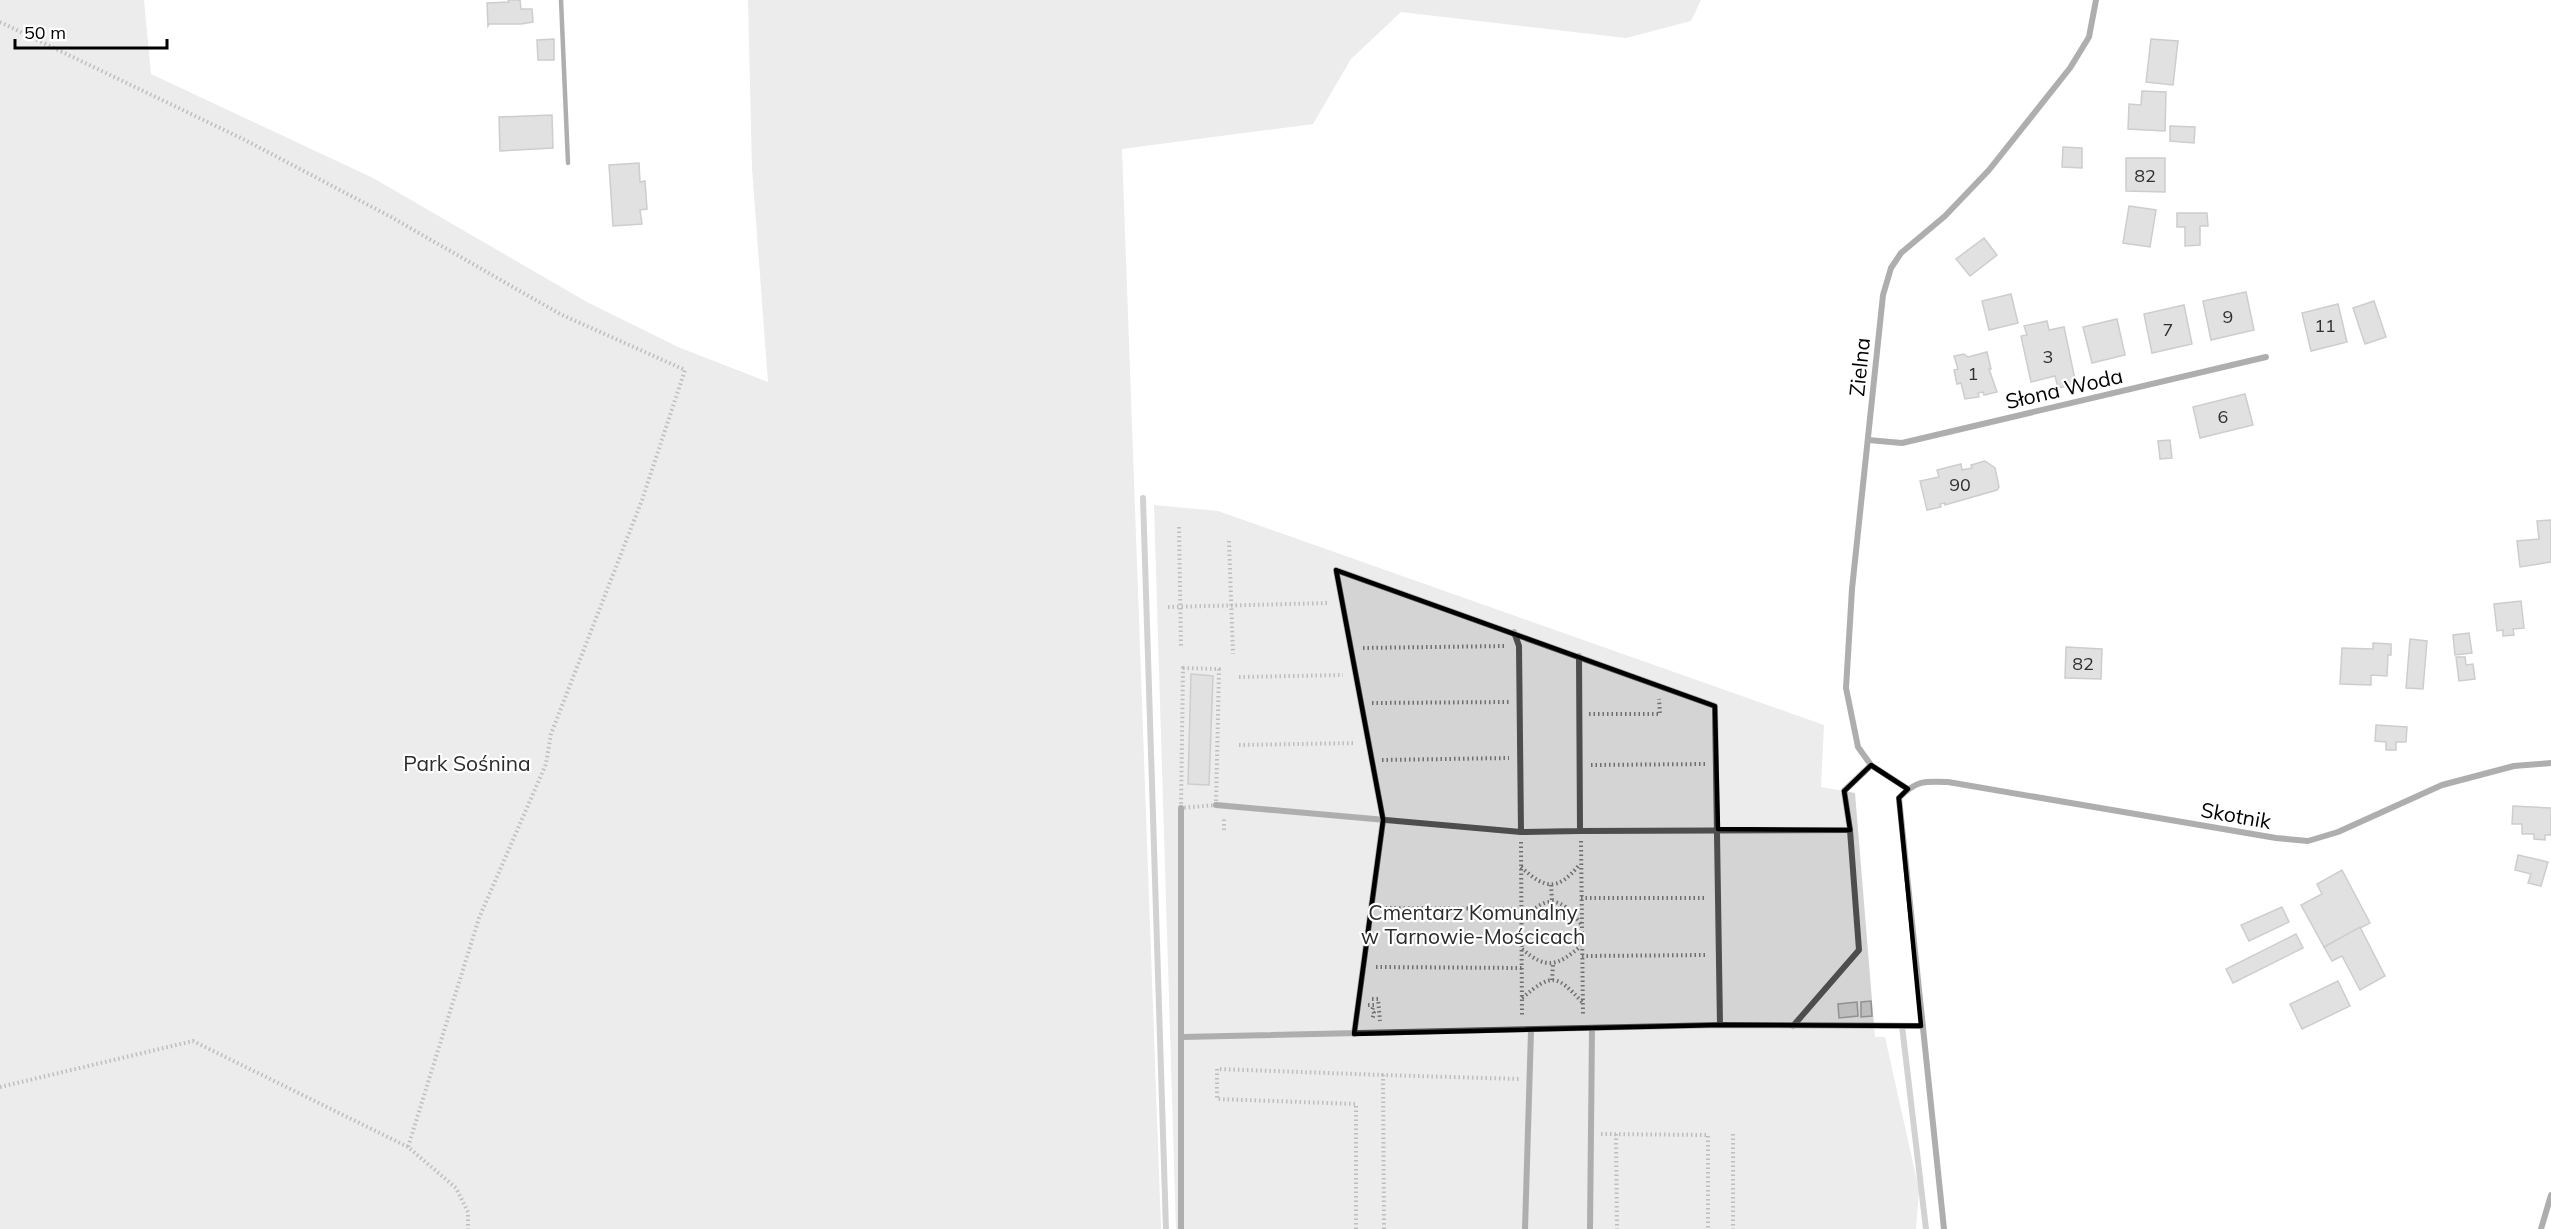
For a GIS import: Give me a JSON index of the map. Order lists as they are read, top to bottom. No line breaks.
{"streets":{"street":["Zielna","Słona Woda","Skotnik"]},"crossings":[["Zielna","Słona Woda"],["Zielna","Skotnik"]],"parks":["Park Sośnina","Cmentarz Komunalny w Tarnowie-Mościcach"],"house_numbers":["82","9","11","7","3","1","6","90","82"],"scale_bar":"50 m"}
